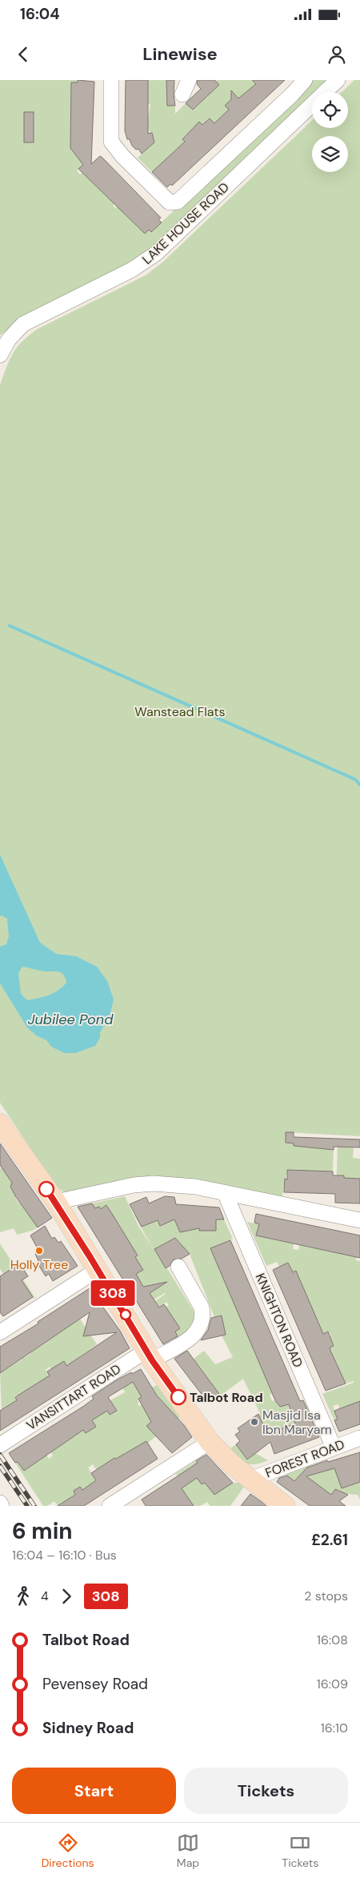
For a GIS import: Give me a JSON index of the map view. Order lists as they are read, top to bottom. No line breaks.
{"streets":{"street":["LAKE HOUSE ROAD","KNIGHTON ROAD","VANSITTART ROAD","FOREST ROAD"]},"crossings":[["KNIGHTON ROAD","FOREST ROAD"]],"water":["Jubilee Pond"],"parks":["Wanstead Flats"],"places":["Holly Tree","Talbot Road","Masjid Isa Ibn Maryam"],"lines":["bus line 308"],"page":{"status":"16:04","header":"Linewise","on_map":"308","heading":["6 min","16:04 – 16:10 · Bus","£2.61"],"legs":["4","308","2 stops"],"list":[{"name":"Talbot Road","value":"16:08"},{"name":"Pevensey Road","value":"16:09"},{"name":"Sidney Road","value":"16:10"}],"buttons":["Start","Tickets"],"tabs":["Directions","Map","Tickets"]}}
